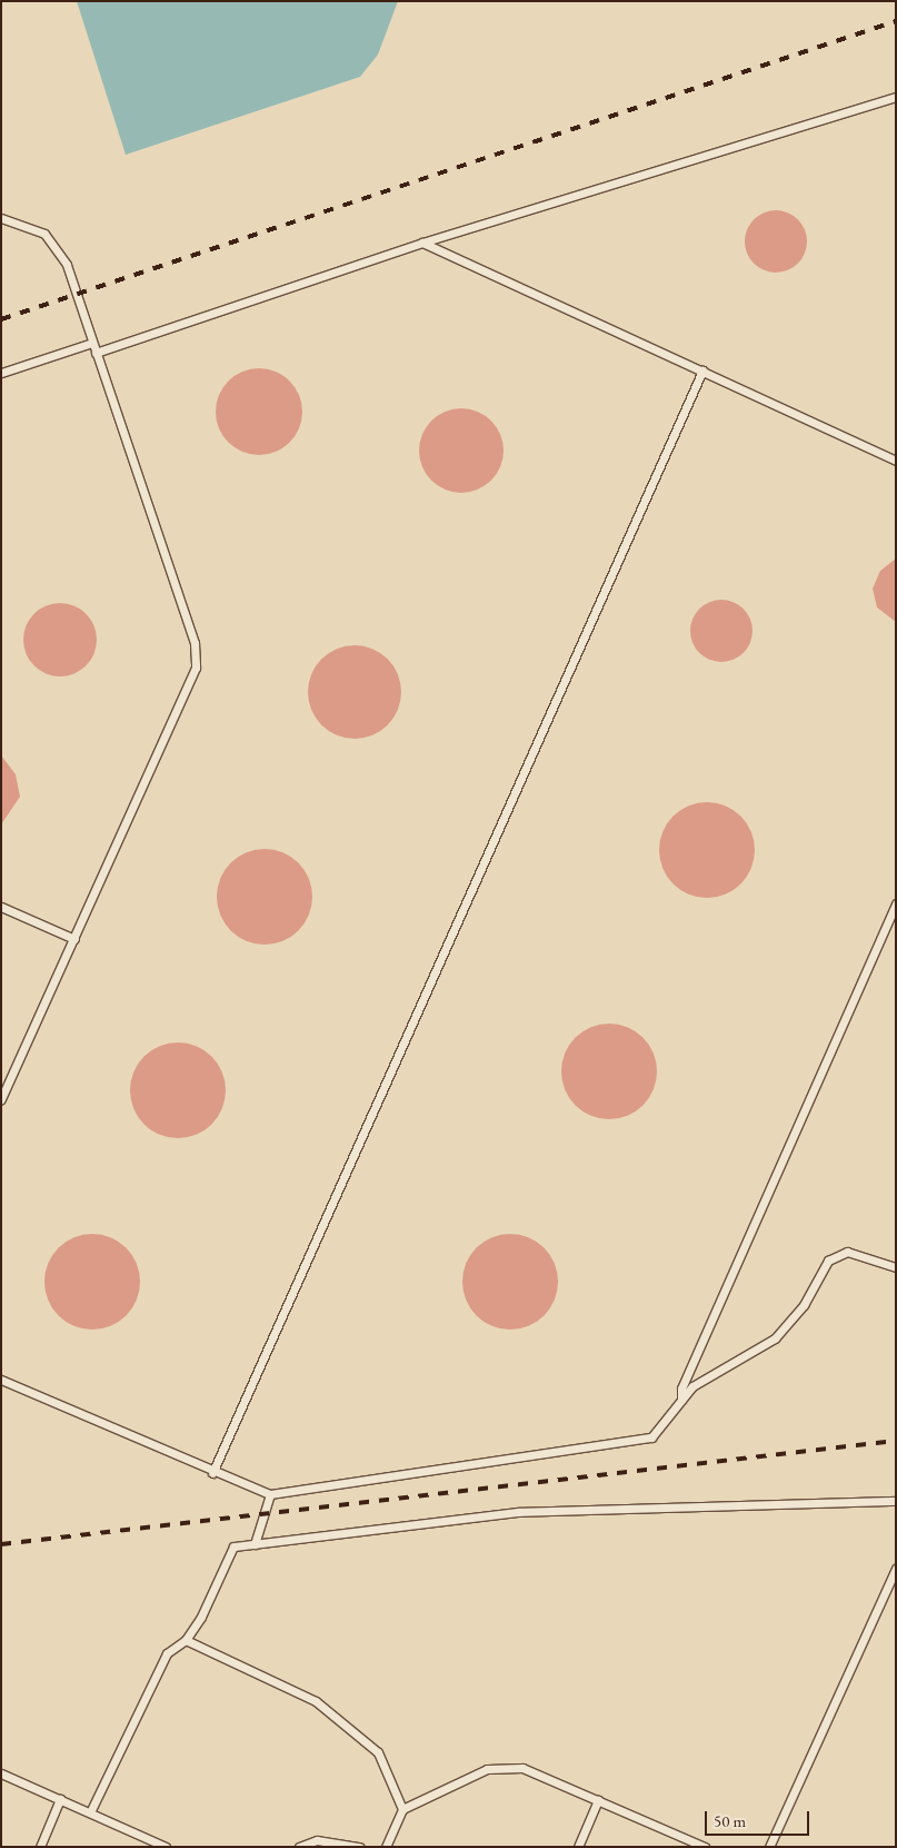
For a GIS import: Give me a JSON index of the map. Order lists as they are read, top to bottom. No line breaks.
{"scale_bar":"50 m"}
